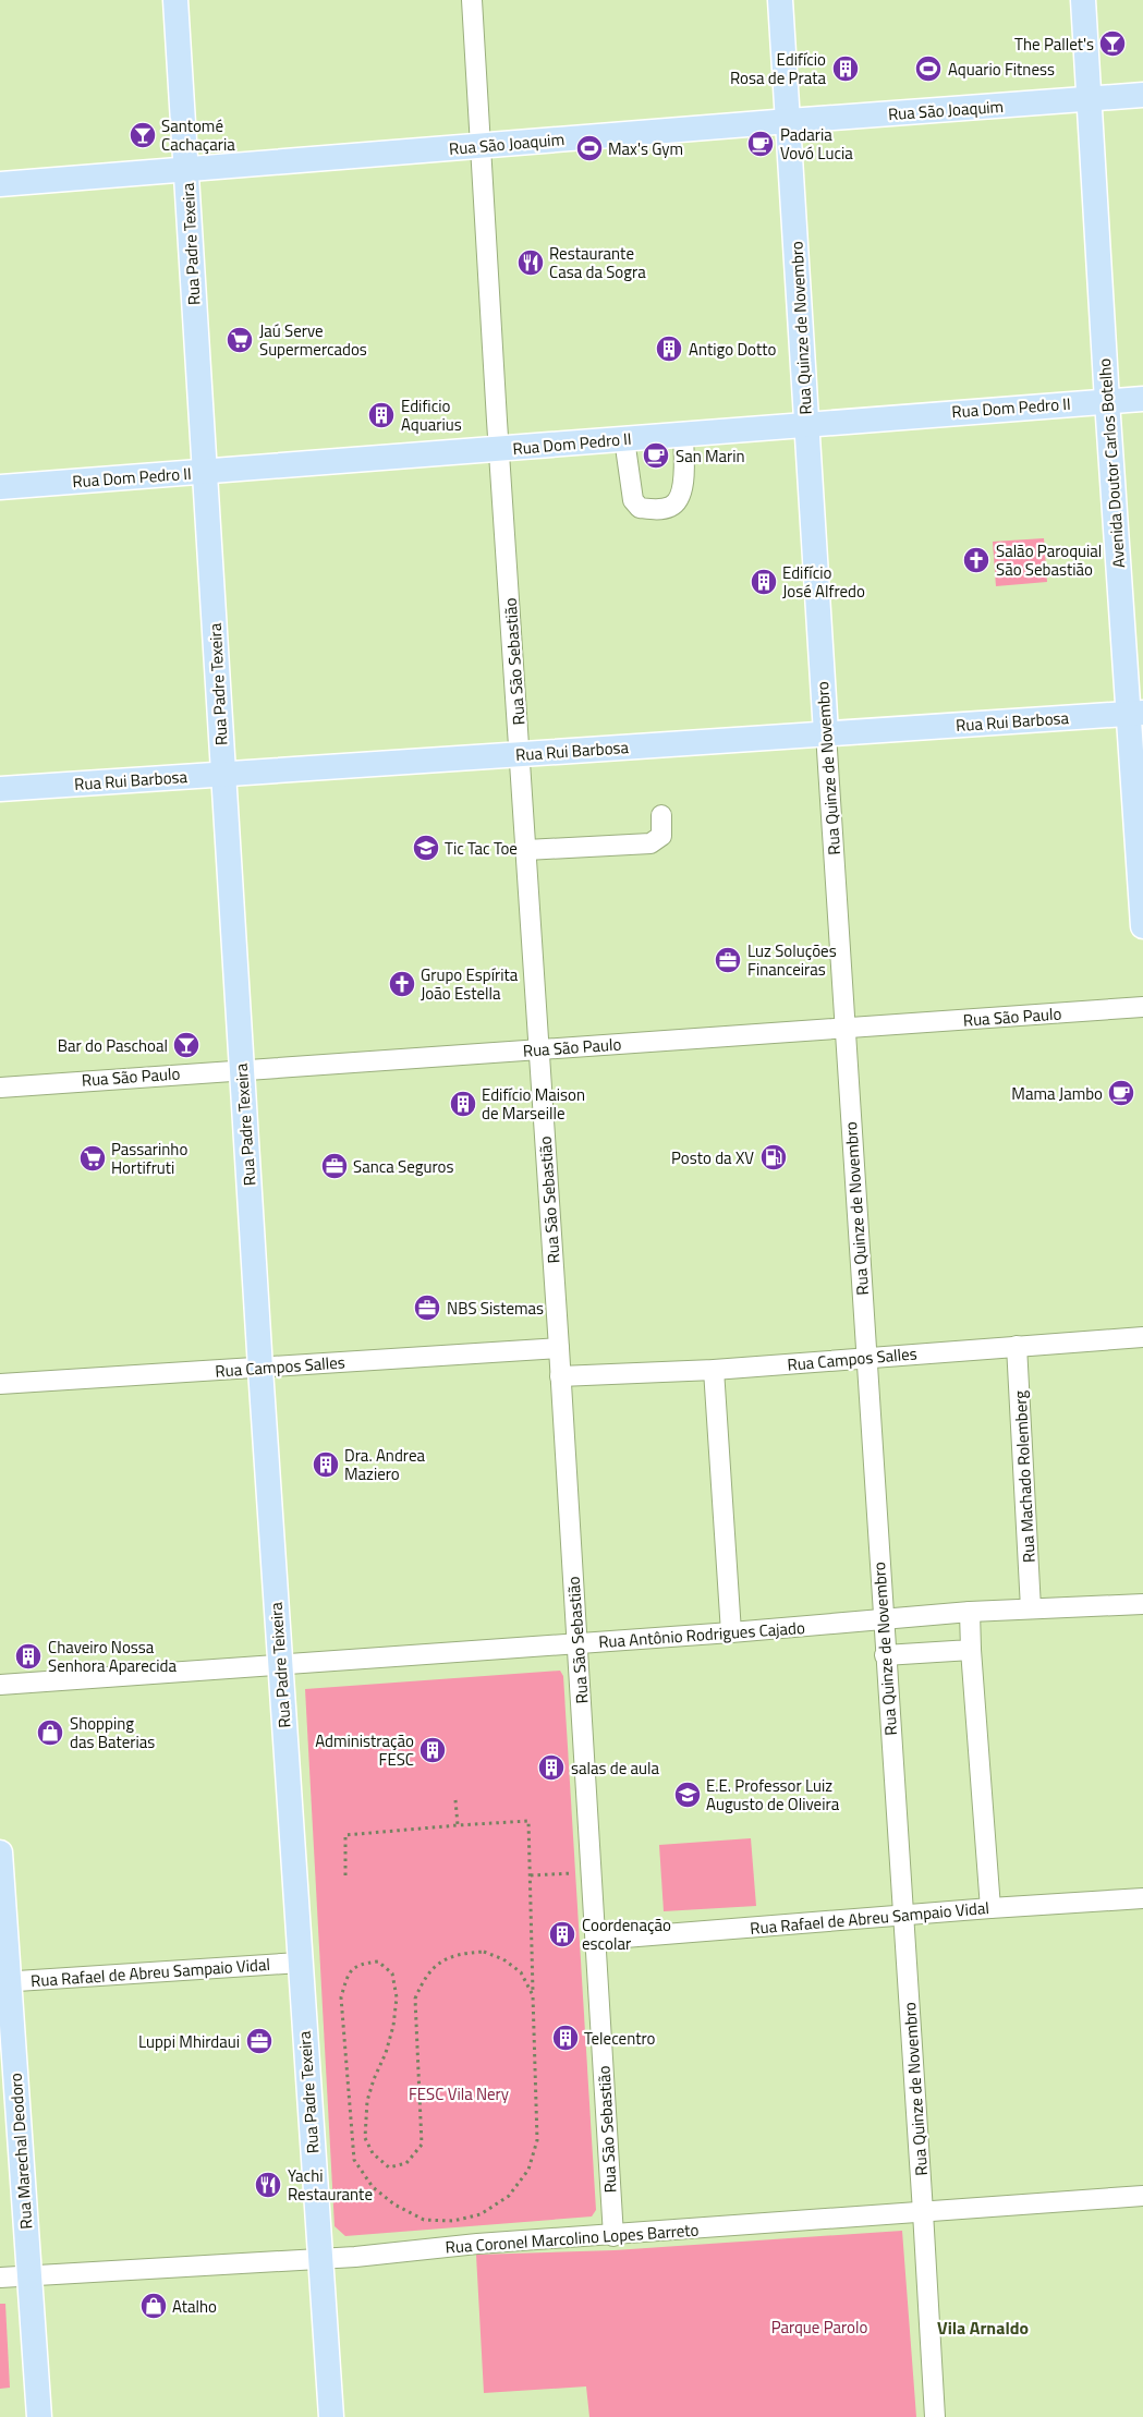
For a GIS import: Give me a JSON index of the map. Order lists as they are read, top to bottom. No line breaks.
{"streets":{"main road":["Rua São Joaquim","Rua Padre Texeira","Rua Quinze de Novembro","Rua Dom Pedro II","Avenida Doutor Carlos Botelho","Rua Rui Barbosa","Rua Padre Teixeira","Rua Marechal Deodoro"],"street":["Rua São Sebastião","Rua São Paulo","Rua Campos Salles","Rua Machado Rolemberg","Rua Antônio Rodrigues Cajado","Rua Rafael de Abreu Sampaio Vidal","Rua Coronel Marcolino Lopes Barreto"]},"crossings":[["Rua São Joaquim","Rua Padre Texeira"],["Rua São Joaquim","Rua Quinze de Novembro"],["Rua São Joaquim","Avenida Doutor Carlos Botelho"],["Rua São Joaquim","Rua São Sebastião"],["Rua Padre Texeira","Rua Dom Pedro II"],["Rua Padre Texeira","Rua Rui Barbosa"],["Rua Padre Texeira","Rua São Paulo"],["Rua Padre Texeira","Rua Campos Salles"],["Rua Padre Texeira","Rua Padre Teixeira"],["Rua Padre Texeira","Rua Rafael de Abreu Sampaio Vidal"],["Rua Padre Texeira","Rua Coronel Marcolino Lopes Barreto"],["Rua Quinze de Novembro","Rua Dom Pedro II"],["Rua Quinze de Novembro","Rua Rui Barbosa"],["Rua Quinze de Novembro","Rua São Paulo"],["Rua Quinze de Novembro","Rua Campos Salles"],["Rua Quinze de Novembro","Rua Antônio Rodrigues Cajado"],["Rua Quinze de Novembro","Rua Rafael de Abreu Sampaio Vidal"],["Rua Quinze de Novembro","Rua Coronel Marcolino Lopes Barreto"],["Rua Dom Pedro II","Avenida Doutor Carlos Botelho"],["Rua Dom Pedro II","Rua São Sebastião"],["Avenida Doutor Carlos Botelho","Rua Rui Barbosa"],["Rua São Sebastião","Rua Rui Barbosa"],["Rua São Sebastião","Rua São Paulo"],["Rua São Sebastião","Rua Campos Salles"],["Rua São Sebastião","Rua Antônio Rodrigues Cajado"],["Rua São Sebastião","Rua Rafael de Abreu Sampaio Vidal"],["Rua São Sebastião","Rua Coronel Marcolino Lopes Barreto"],["Rua Campos Salles","Rua Machado Rolemberg"],["Rua Campos Salles","Rua Padre Teixeira"],["Rua Machado Rolemberg","Rua Antônio Rodrigues Cajado"],["Rua Antônio Rodrigues Cajado","Rua Padre Teixeira"],["Rua Padre Teixeira","Rua Rafael de Abreu Sampaio Vidal"],["Rua Rafael de Abreu Sampaio Vidal","Rua Marechal Deodoro"],["Rua Marechal Deodoro","Rua Coronel Marcolino Lopes Barreto"]],"districts":["Vila Arnaldo"],"parks":["FESC Vila Nery","Parque Parolo"],"places":{"bar":["The Pallet's","Santomé Cachaçaria","Bar do Paschoal"],"building":["Edifício Rosa de Prata","Antigo Dotto","Edificio Aquarius","Edifício José Alfredo","Edifício Maison de Marseille","Dra. Andrea Maziero","Chaveiro Nossa Senhora Aparecida","Administração FESC","salas de aula","Coordenação escolar","Telecentro"],"sports":["Aquario Fitness","Max's Gym"],"cafe":["Padaria Vovó Lucia","San Marin","Mama Jambo"],"restaurant":["Restaurante Casa da Sogra","Yachi Restaurante"],"supermarket":["Jaú Serve Supermercados","Passarinho Hortifruti"],"church":["Salão Paroquial São Sebastião","Grupo Espírita João Estella"],"school or university":["Tic Tac Toe","E.E. Professor Luiz Augusto de Oliveira"],"office":["Luz Soluções Financeiras","Sanca Seguros","NBS Sistemas","Luppi Mhirdaui"],"fuel station":["Posto da XV"],"shop":["Shopping das Baterias","Atalho"]}}
